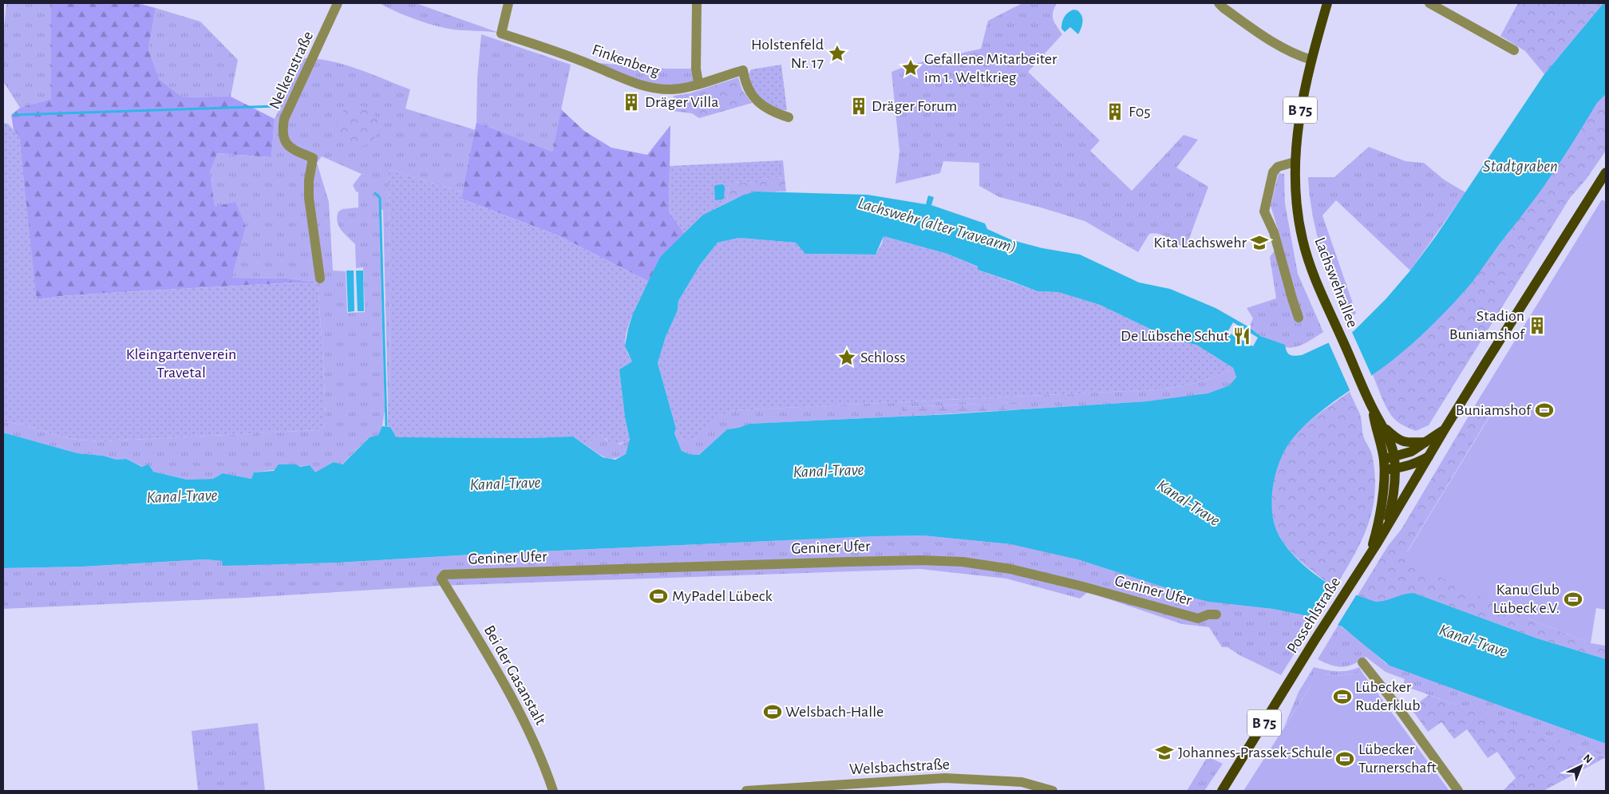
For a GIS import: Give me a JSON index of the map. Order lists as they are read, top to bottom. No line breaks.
{"streets":{"main road":["B 75","Lachswehrallee","Possehlstraße"],"street":["Finkenberg","Nelkenstraße","Geniner Ufer","Bei der Gasanstalt","Welsbachstraße"]},"crossings":[["Lachswehrallee","Possehlstraße"],["Geniner Ufer","Bei der Gasanstalt"]],"water":["Stadtgraben","Lachswehr (alter Travearm)","Kanal-Trave"],"parks":["Kleingartenverein Travetal"],"places":{"place":["Holstenfeld Nr. 17","Gefallene Mitarbeiter im 1. Weltkrieg","Schloss"],"building":["Dräger Villa","Dräger Forum","F05","Stadion Buniamshof"],"school or university":["Kita Lachswehr","Johannes-Prassek-Schule"],"restaurant":["De Lübsche Schut"],"sports":["Buniamshof","MyPadel Lübeck","Kanu Club Lübeck e.V.","Lübecker Ruderklub","Welsbach-Halle","Lübecker Turnerschaft"]},"north":"top right"}
